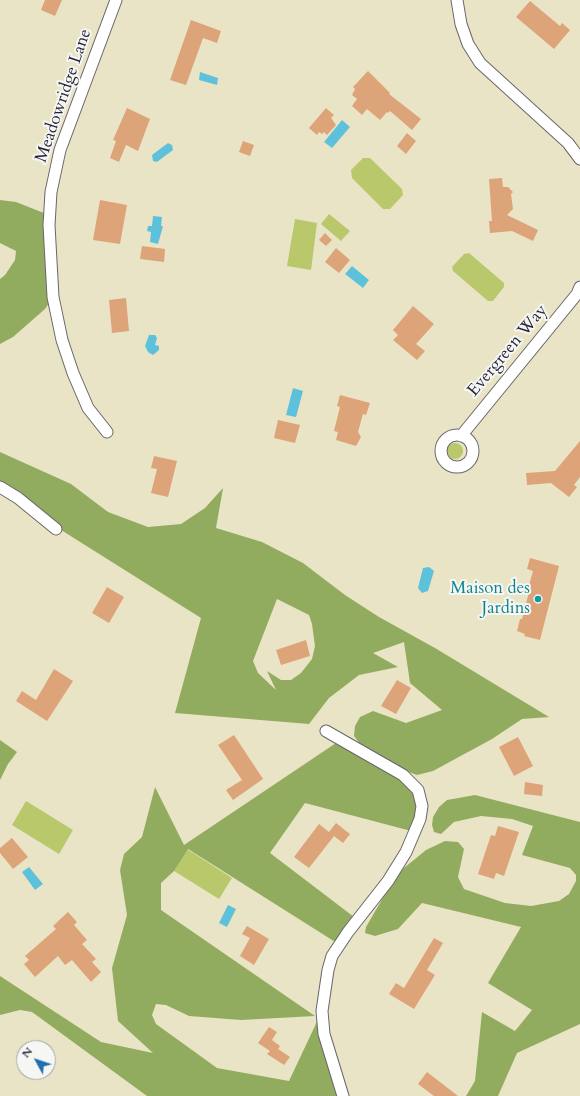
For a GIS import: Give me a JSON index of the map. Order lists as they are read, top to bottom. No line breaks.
{"streets":{"street":["Meadowridge Lane","Evergreen Way"]},"places":["Maison des Jardins"],"north":"top left"}
